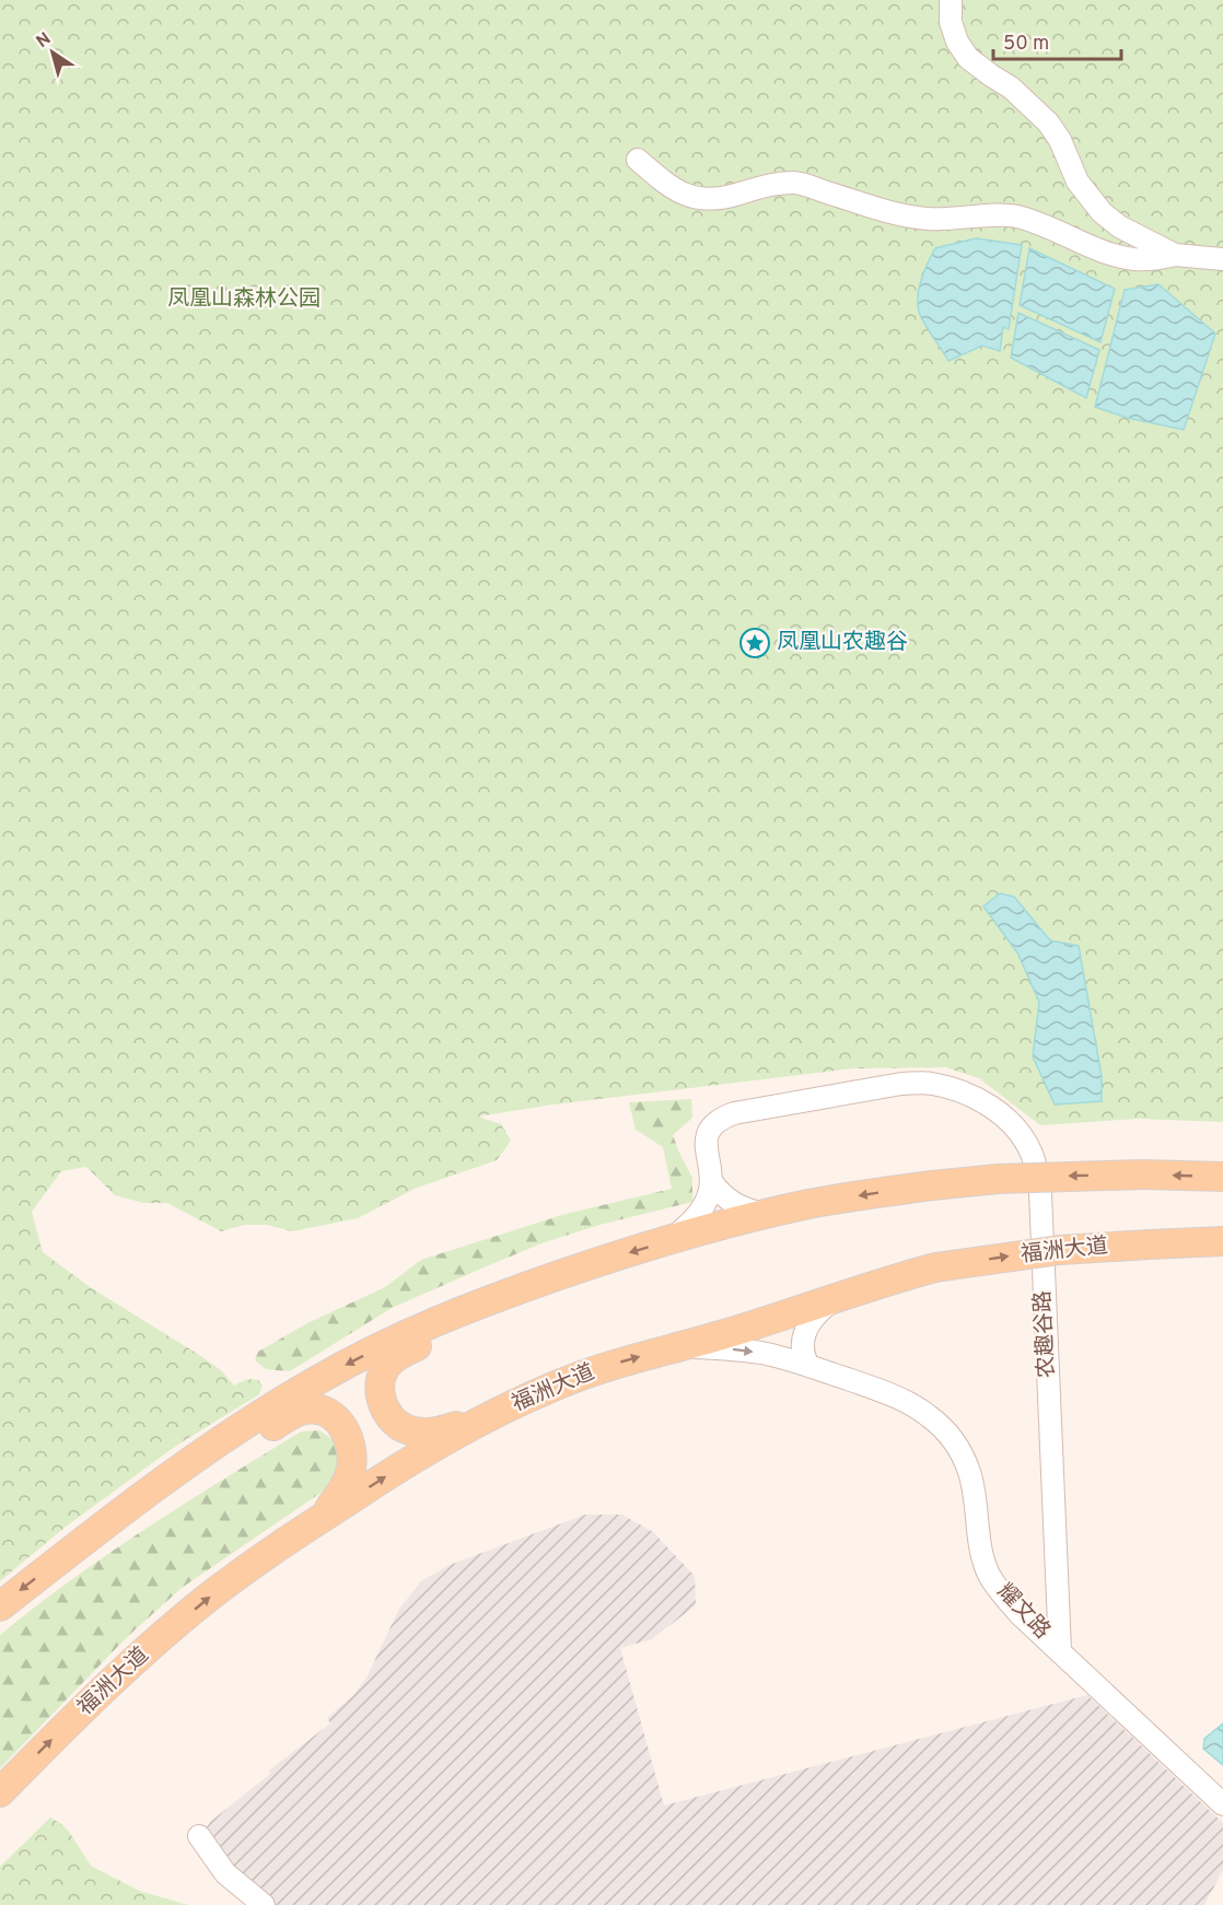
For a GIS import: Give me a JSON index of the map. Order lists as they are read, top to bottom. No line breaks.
{"streets":{"main road":["福洲大道"],"street":["农趣谷路","耀文路"]},"crossings":[["福洲大道","耀文路"],["农趣谷路","耀文路"]],"parks":["凤凰山森林公园"],"places":{"place":["凤凰山农趣谷"]},"scale_bar":"50 m","north":"top left"}
